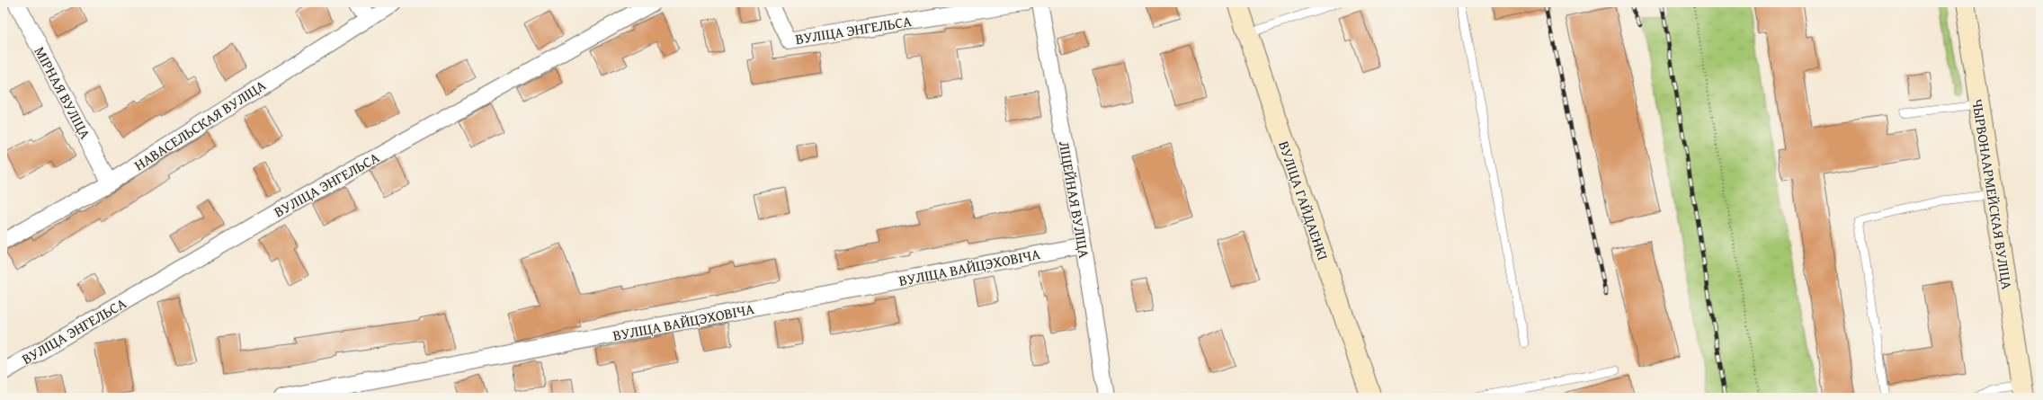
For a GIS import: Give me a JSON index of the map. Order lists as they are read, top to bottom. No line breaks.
{"streets":{"street":["ВУЛІЦА ЭНГЕЛЬСА","МІРНАЯ ВУЛІЦА","НАВАСЕЛЬСКАЯ ВУЛІЦА","ЧЫРВОНААРМЕЙСКАЯ ВУЛІЦА","ЛІЦЕЙНАЯ ВУЛІЦА","ВУЛІЦА ГАЙДАЕНКІ","ВУЛІЦА ВАЙЦЭХОВІЧА"]},"crossings":[["МІРНАЯ ВУЛІЦА","НАВАСЕЛЬСКАЯ ВУЛІЦА"],["ЛІЦЕЙНАЯ ВУЛІЦА","ВУЛІЦА ВАЙЦЭХОВІЧА"]]}
